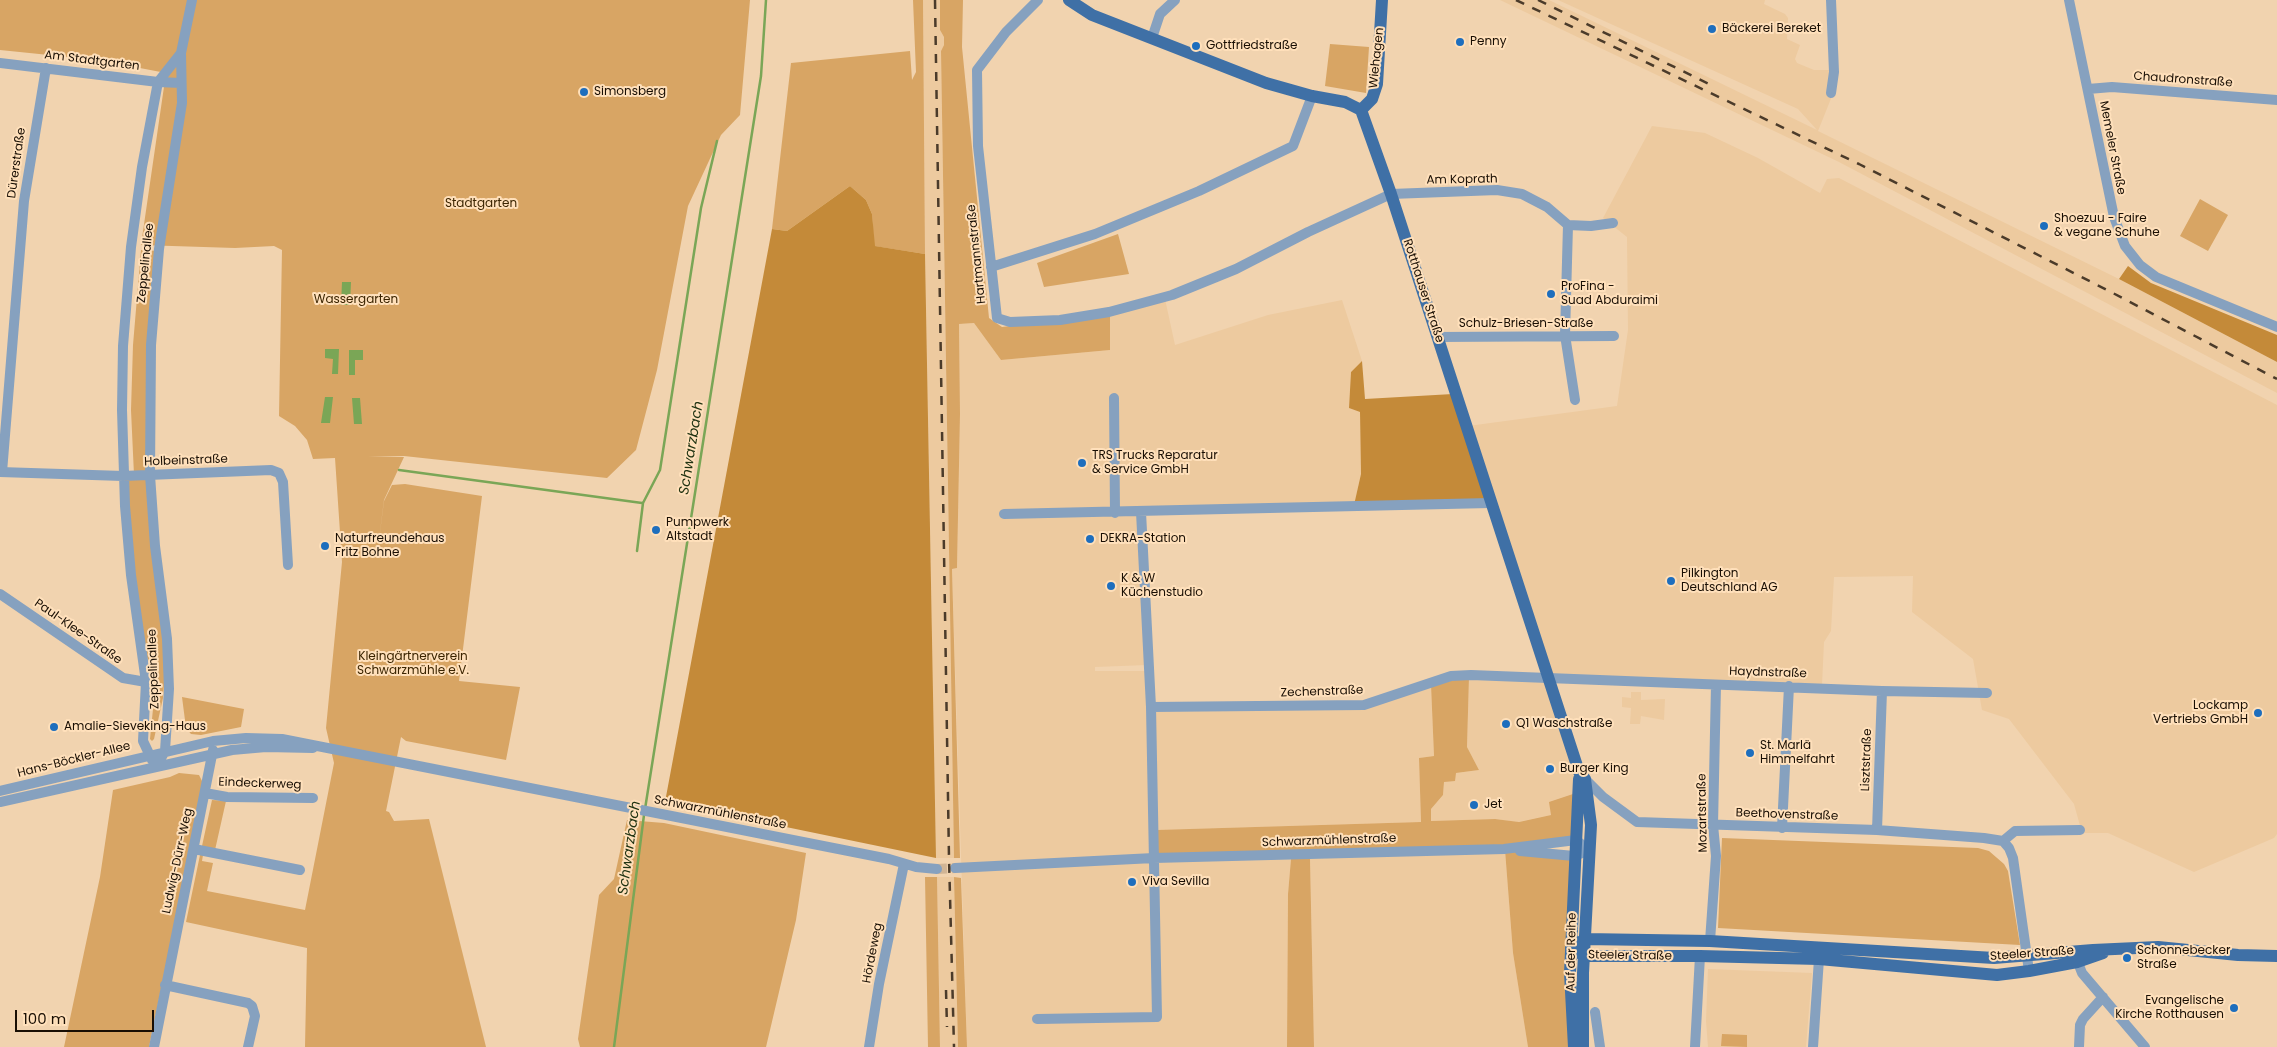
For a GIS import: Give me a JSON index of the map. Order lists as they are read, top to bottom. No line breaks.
{"streets":{"main road":["Wiehagen","Rotthauser Straße","Auf der Reihe","Steeler Straße"],"street":["Am Stadtgarten","Chaudronstraße","Memeler Straße","Dürerstraße","Am Koprath","Hartmannstraße","Zeppelinallee","Schulz-Briesen-Straße","Holbeinstraße","Paul-Klee-Straße","Haydnstraße","Zechenstraße","Hans-Böckler-Allee","Lisztstraße","Eindeckerweg","Schwarzmühlenstraße","Mozartstraße","Beethovenstraße","Ludwig-Dürr-Weg","Hördeweg"]},"crossings":[["Wiehagen","Rotthauser Straße"],["Am Stadtgarten","Dürerstraße"],["Am Stadtgarten","Zeppelinallee"],["Chaudronstraße","Memeler Straße"],["Dürerstraße","Holbeinstraße"],["Am Koprath","Hartmannstraße"],["Am Koprath","Rotthauser Straße"],["Hartmannstraße","Rotthauser Straße"],["Zeppelinallee","Holbeinstraße"],["Zeppelinallee","Paul-Klee-Straße"],["Zeppelinallee","Hans-Böckler-Allee"],["Rotthauser Straße","Schulz-Briesen-Straße"],["Rotthauser Straße","Haydnstraße"],["Rotthauser Straße","Zechenstraße"],["Rotthauser Straße","Schwarzmühlenstraße"],["Rotthauser Straße","Beethovenstraße"],["Rotthauser Straße","Auf der Reihe"],["Haydnstraße","Zechenstraße"],["Haydnstraße","Lisztstraße"],["Haydnstraße","Mozartstraße"],["Hans-Böckler-Allee","Schwarzmühlenstraße"],["Hans-Böckler-Allee","Ludwig-Dürr-Weg"],["Lisztstraße","Beethovenstraße"],["Eindeckerweg","Ludwig-Dürr-Weg"],["Schwarzmühlenstraße","Ludwig-Dürr-Weg"],["Schwarzmühlenstraße","Auf der Reihe"],["Schwarzmühlenstraße","Hördeweg"],["Mozartstraße","Beethovenstraße"],["Mozartstraße","Steeler Straße"],["Auf der Reihe","Steeler Straße"]],"water":["Schwarzbach"],"parks":["Stadtgarten","Wassergarten","Kleingärtnerverein Schwarzmühle e.V."],"places":["Bäckerei Bereket","Penny","Gottfriedstraße","Simonsberg","Shoezuu - Faire & vegane Schuhe","ProFina - Suad Abduraimi","TRS Trucks Reparatur & Service GmbH","Pumpwerk Altstadt","DEKRA-Station","Naturfreundehaus Fritz Bohne","Pilkington Deutschland AG","K & W Küchenstudio","Lockamp Vertriebs GmbH","Q1 Waschstraße","Amalie-Sieveking-Haus","St. Marlä Himmelfahrt","Burger King","Jet","Viva Sevilla","Schonnebecker Straße","Evangelische Kirche Rotthausen"],"scale_bar":"100 m"}
